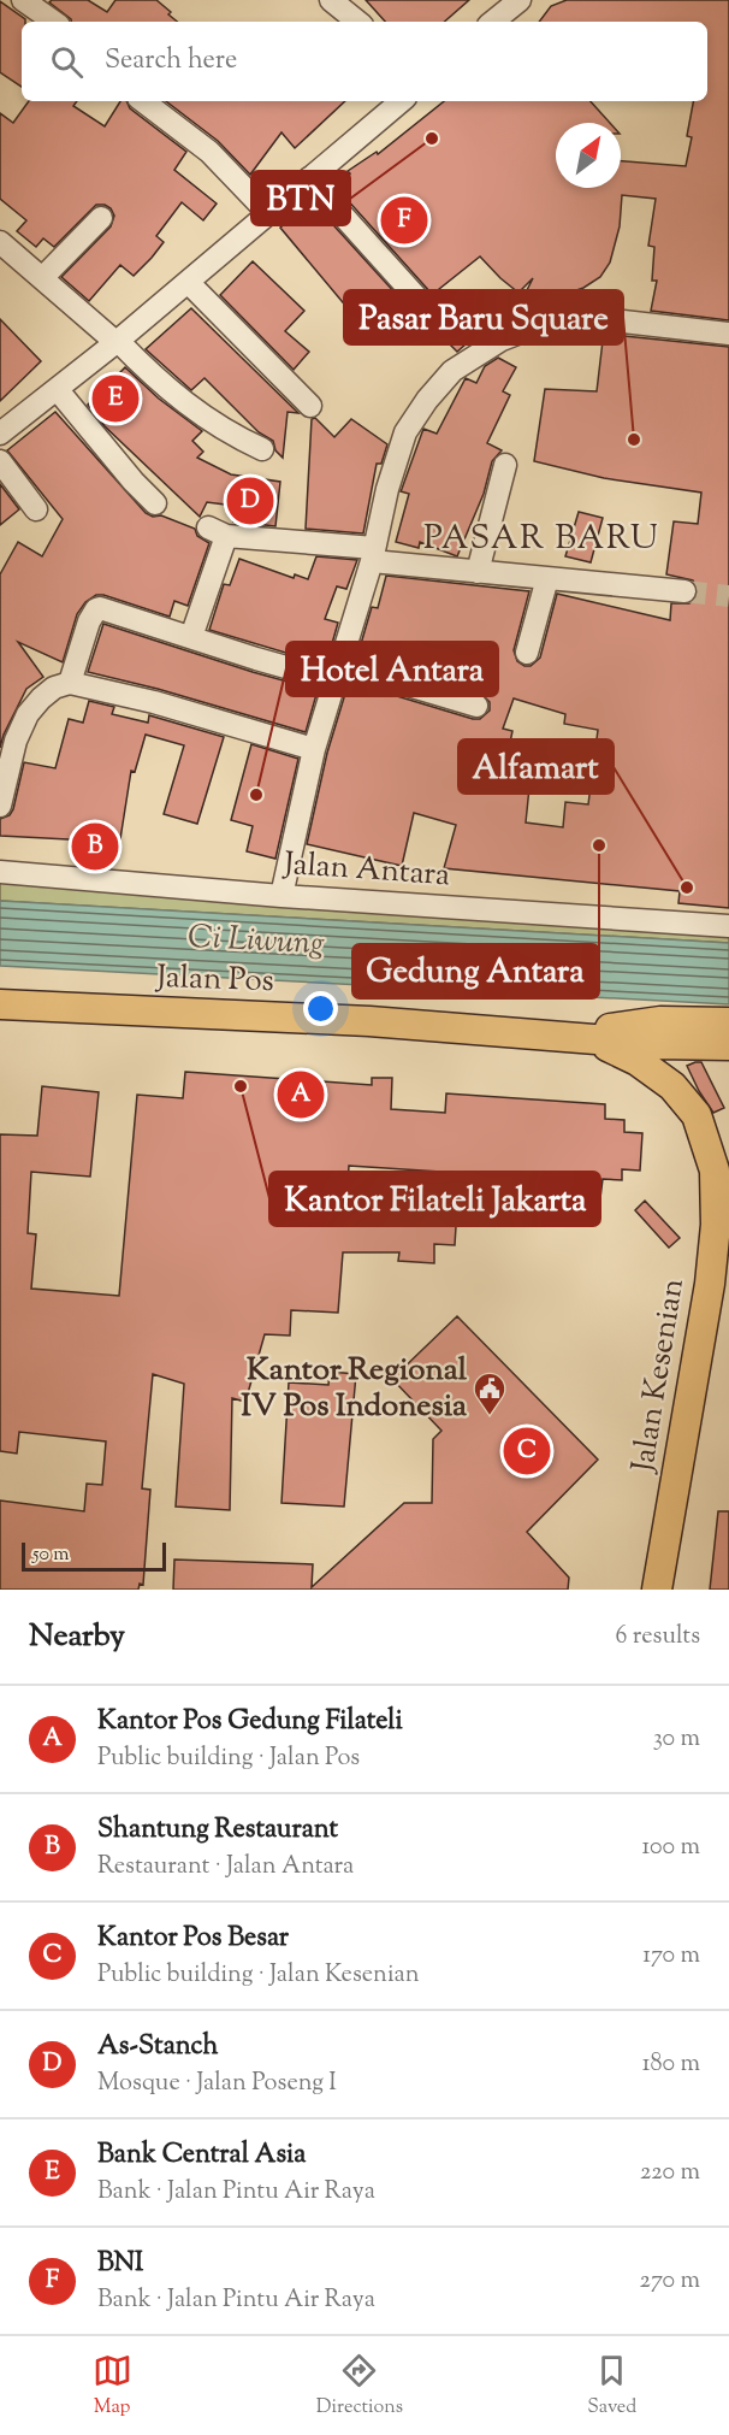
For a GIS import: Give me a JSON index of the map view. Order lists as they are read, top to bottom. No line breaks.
{"streets":{"main road":["Jalan Pos","Jalan Kesenian"],"street":["Jalan Antara"]},"districts":["PASAR BARU"],"water":["Ci Liwung"],"places":{"other":["BTN","Pasar Baru Square","Hotel Antara","Gedung Antara","Alfamart","Kantor Filateli Jakarta"],"public building":["Kantor Regional IV Pos Indonesia"]},"scale_bar":"50 m","north":"top right","page":{"search":"Search here","pins":["F","E","D","B","A","C"],"scale":"50 m","heading":["Nearby","6 results"],"list":[{"mark":"A","name":"Kantor Pos Gedung Filateli","note":"Public building · Jalan Pos","value":"30 m"},{"mark":"B","name":"Shantung Restaurant","note":"Restaurant · Jalan Antara","value":"100 m"},{"mark":"C","name":"Kantor Pos Besar","note":"Public building · Jalan Kesenian","value":"170 m"},{"mark":"D","name":"As-Stanch","note":"Mosque · Jalan Poseng I","value":"180 m"},{"mark":"E","name":"Bank Central Asia","note":"Bank · Jalan Pintu Air Raya","value":"220 m"},{"mark":"F","name":"BNI","note":"Bank · Jalan Pintu Air Raya","value":"270 m"}],"nav":["Map","Directions","Saved"]}}
